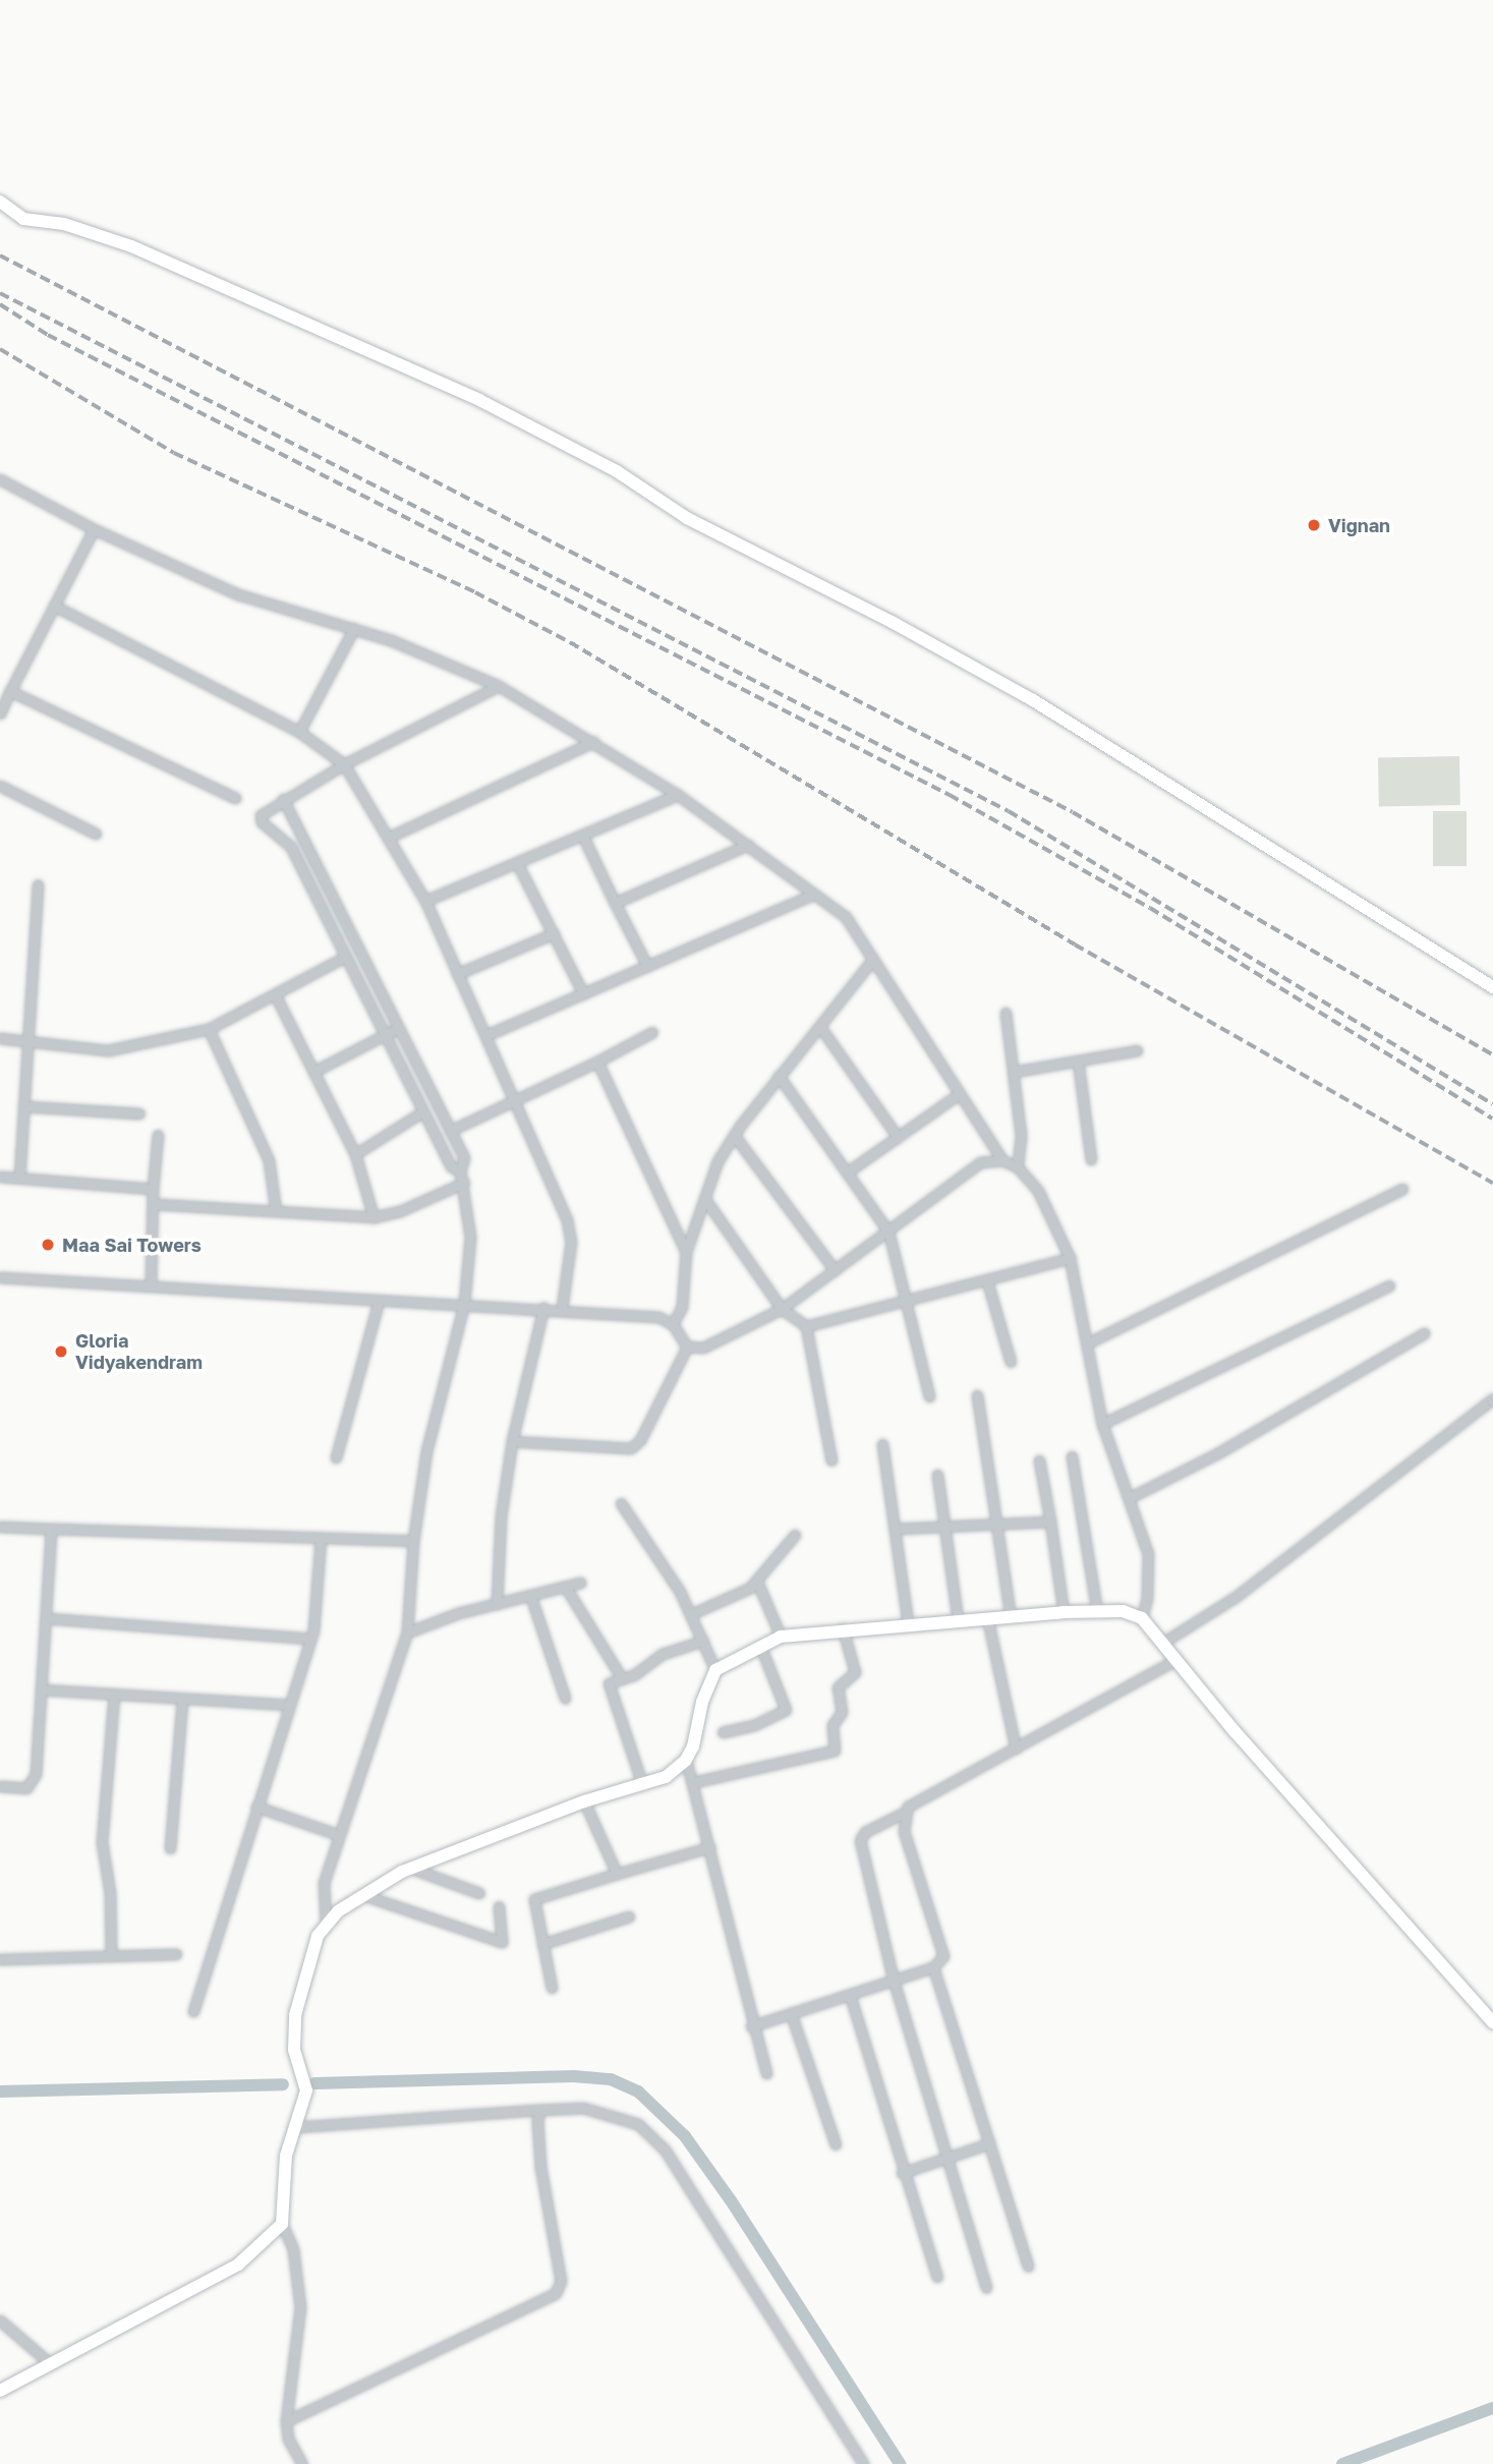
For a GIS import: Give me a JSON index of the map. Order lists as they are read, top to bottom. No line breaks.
{"places":["Vignan","Maa Sai Towers","Gloria Vidyakendram"]}
